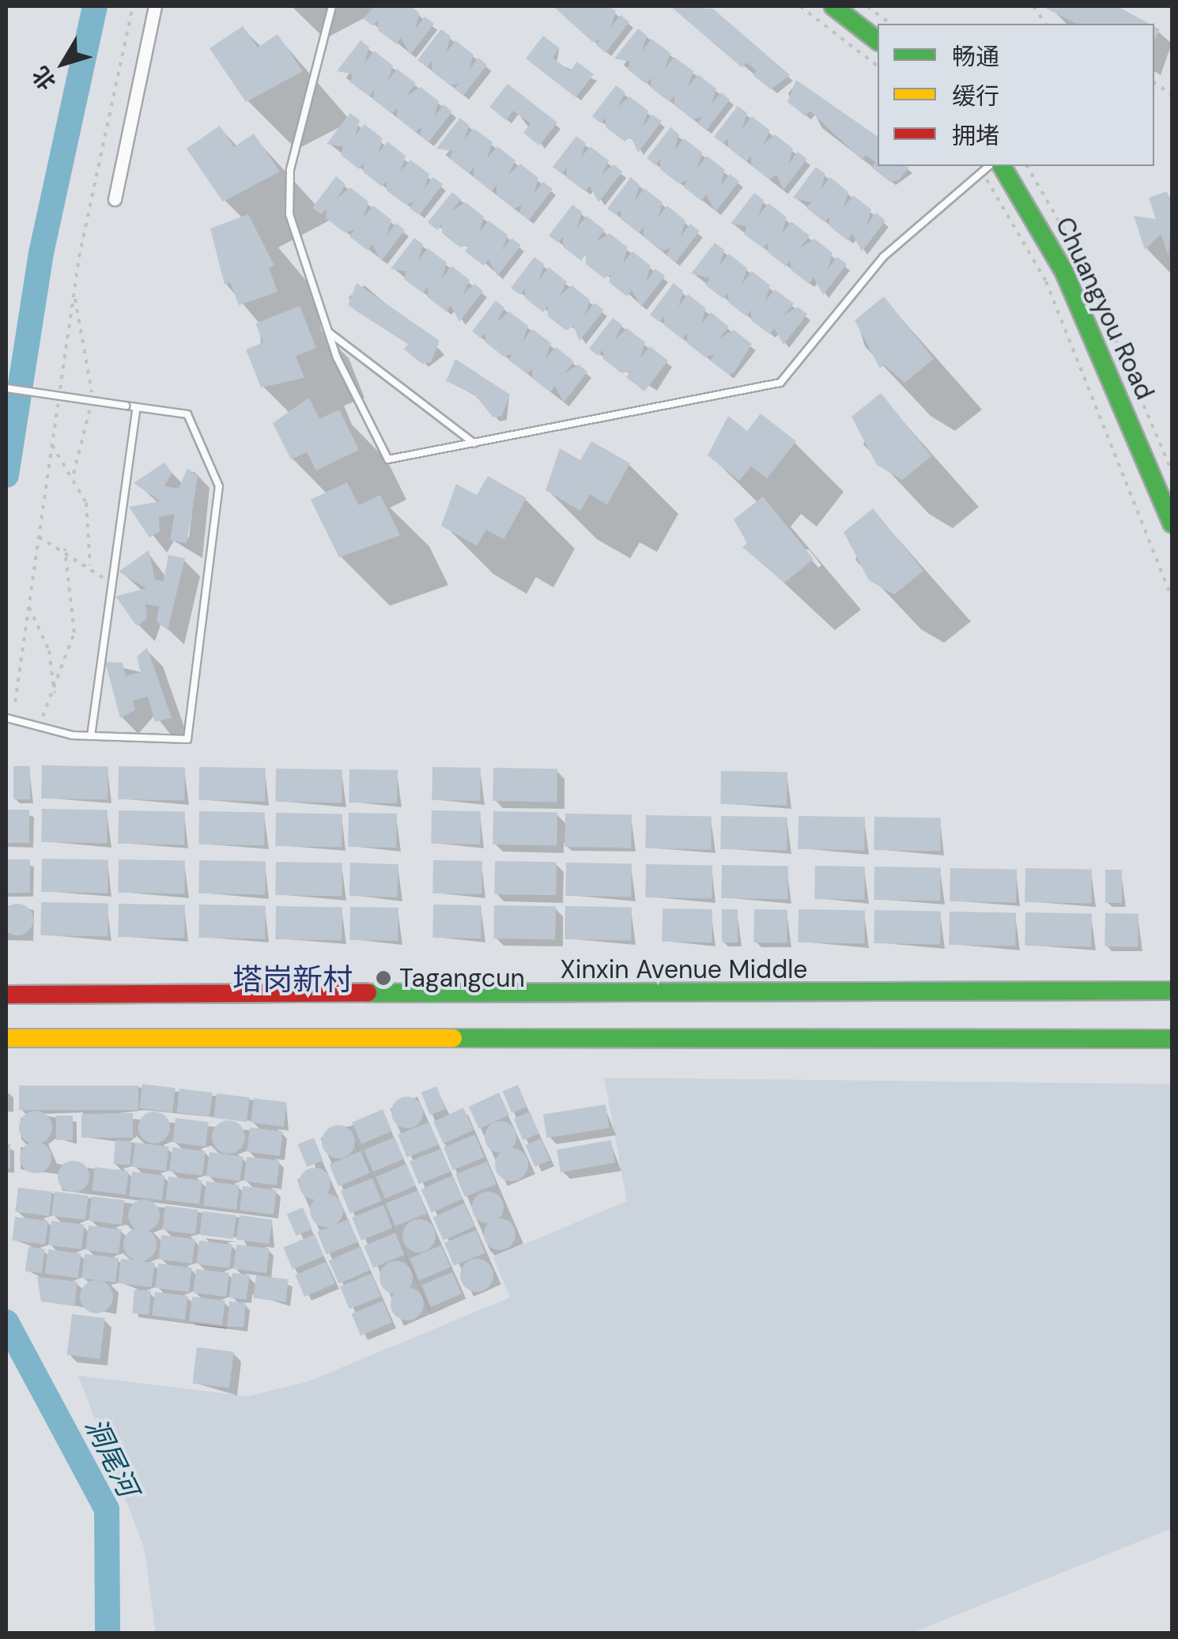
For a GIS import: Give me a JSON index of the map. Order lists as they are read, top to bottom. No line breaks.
{"streets":{"main road":["Chuangyou Road","Xinxin Avenue Middle"]},"districts":["塔岗新村"],"water":["洞尾河"],"places":["Tagangcun"],"legend":["畅通","缓行","拥堵"],"north":"bottom left"}
